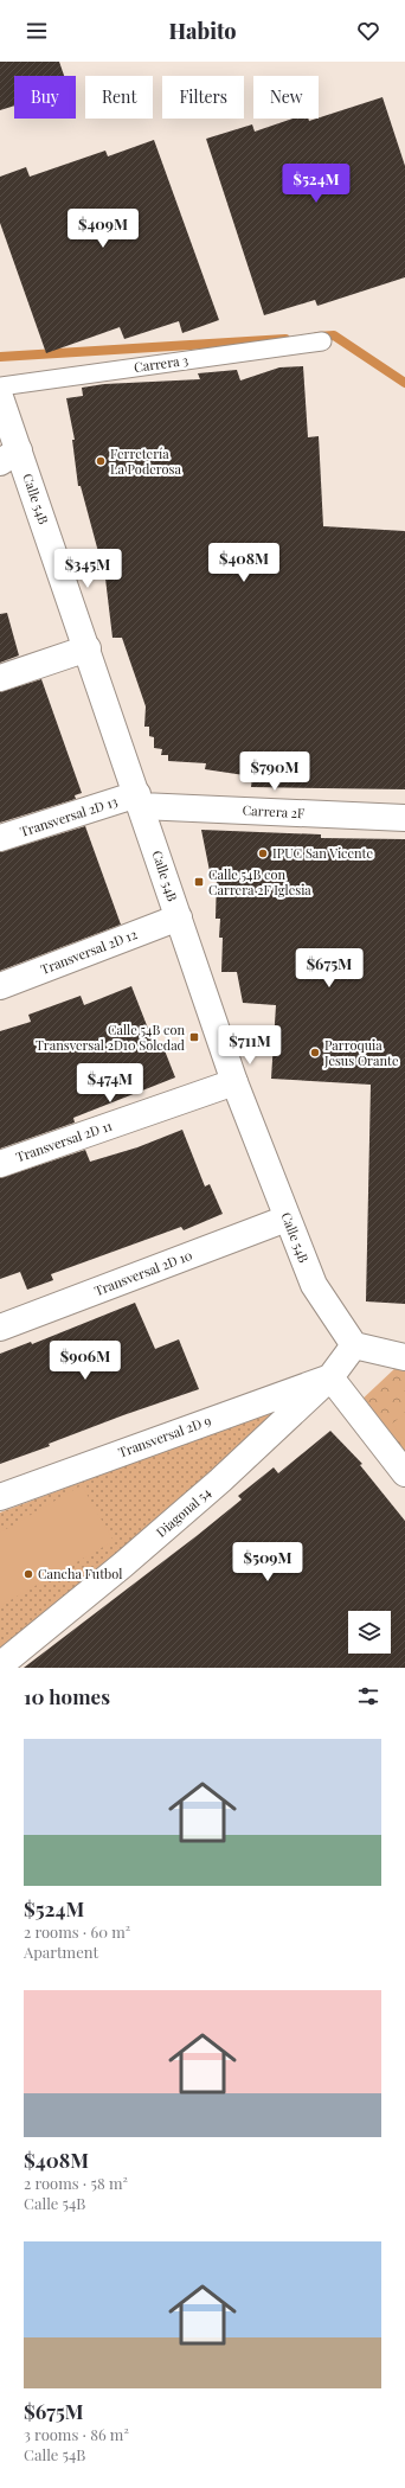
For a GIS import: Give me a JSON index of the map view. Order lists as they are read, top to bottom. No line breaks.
{"streets":{"street":["Calle 54B","Carrera 2F","Transversal 2D 13","Transversal 2D 12","Transversal 2D 11","Transversal 2D 10","Transversal 2D 9","Diagonal 54"],"lane":["Carrera 3"]},"crossings":[["Calle 54B","Carrera 2F"],["Calle 54B","Transversal 2D 13"],["Calle 54B","Transversal 2D 12"],["Calle 54B","Transversal 2D 11"],["Calle 54B","Transversal 2D 10"],["Calle 54B","Diagonal 54"],["Carrera 2F","Transversal 2D 13"],["Transversal 2D 9","Diagonal 54"]],"places":{"other":["Ferretería La Poderosa","IPUC San Vicente","Parroquia Jesus Orante","Cancha Futbol"],"transit":["Calle 54B con Carrera 2F Iglesia","Calle 54B con Transversal 2D10 Soledad"]},"page":{"header":"Habito","chip":["Buy","Rent","Filters","New"],"price":["$524M","$409M","$408M","$345M","$790M","$675M","$711M","$474M","$906M","$509M"],"heading":"10 homes","list":[{"name":"$524M","note":"2 rooms · 60 m² · Apartment"},{"name":"$408M","note":"2 rooms · 58 m² · Calle 54B"},{"name":"$675M","note":"3 rooms · 86 m² · Calle 54B"}]}}
